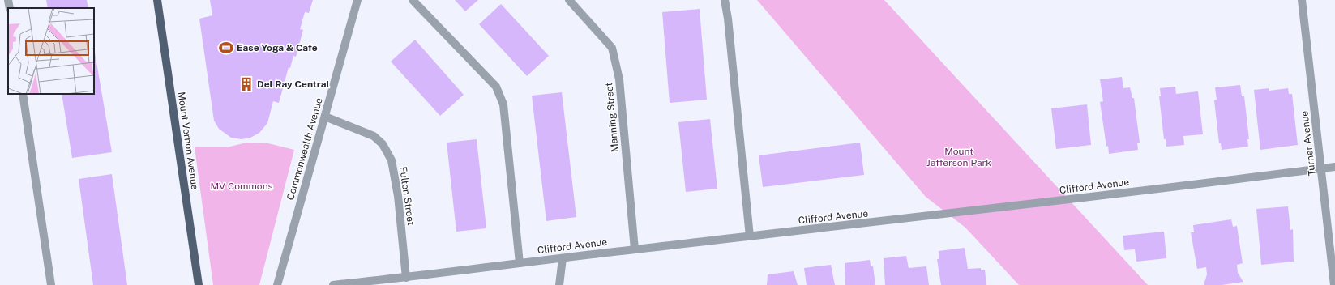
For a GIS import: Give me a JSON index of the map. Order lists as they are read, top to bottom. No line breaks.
{"streets":{"main road":["Mount Vernon Avenue"],"street":["Manning Street","Turner Avenue","Commonwealth Avenue","Clifford Avenue","Fulton Street"]},"crossings":[["Manning Street","Clifford Avenue"],["Turner Avenue","Clifford Avenue"],["Commonwealth Avenue","Fulton Street"],["Clifford Avenue","Fulton Street"]],"parks":["Mount Jefferson Park","MV Commons"],"places":{"sports":["Ease Yoga & Cafe"],"building":["Del Ray Central"]}}
